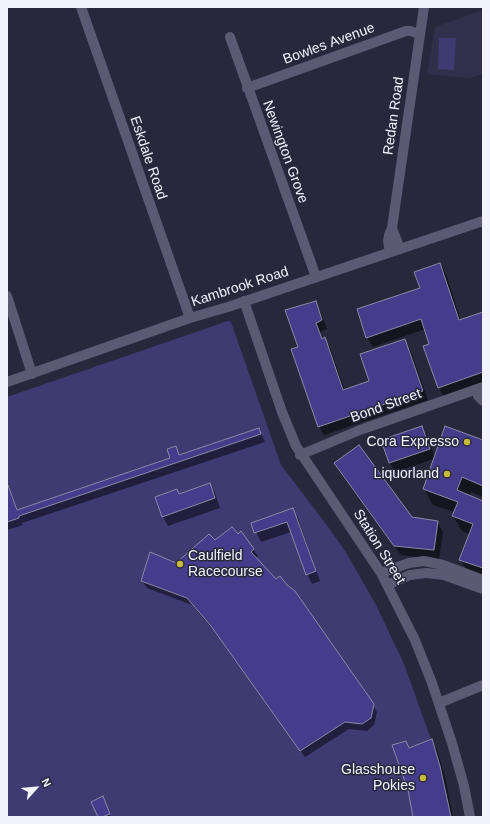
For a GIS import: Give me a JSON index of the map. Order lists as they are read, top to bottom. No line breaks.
{"streets":{"street":["Bowles Avenue","Redan Road","Newington Grove","Eskdale Road","Kambrook Road","Bond Street","Station Street"]},"crossings":[["Bowles Avenue","Redan Road"],["Bowles Avenue","Newington Grove"],["Redan Road","Kambrook Road"],["Newington Grove","Kambrook Road"],["Eskdale Road","Kambrook Road"],["Kambrook Road","Station Street"],["Bond Street","Station Street"]],"places":["Cora Expresso","Liquorland","Caulfield Racecourse","Glasshouse Pokies"],"north":"top right"}
